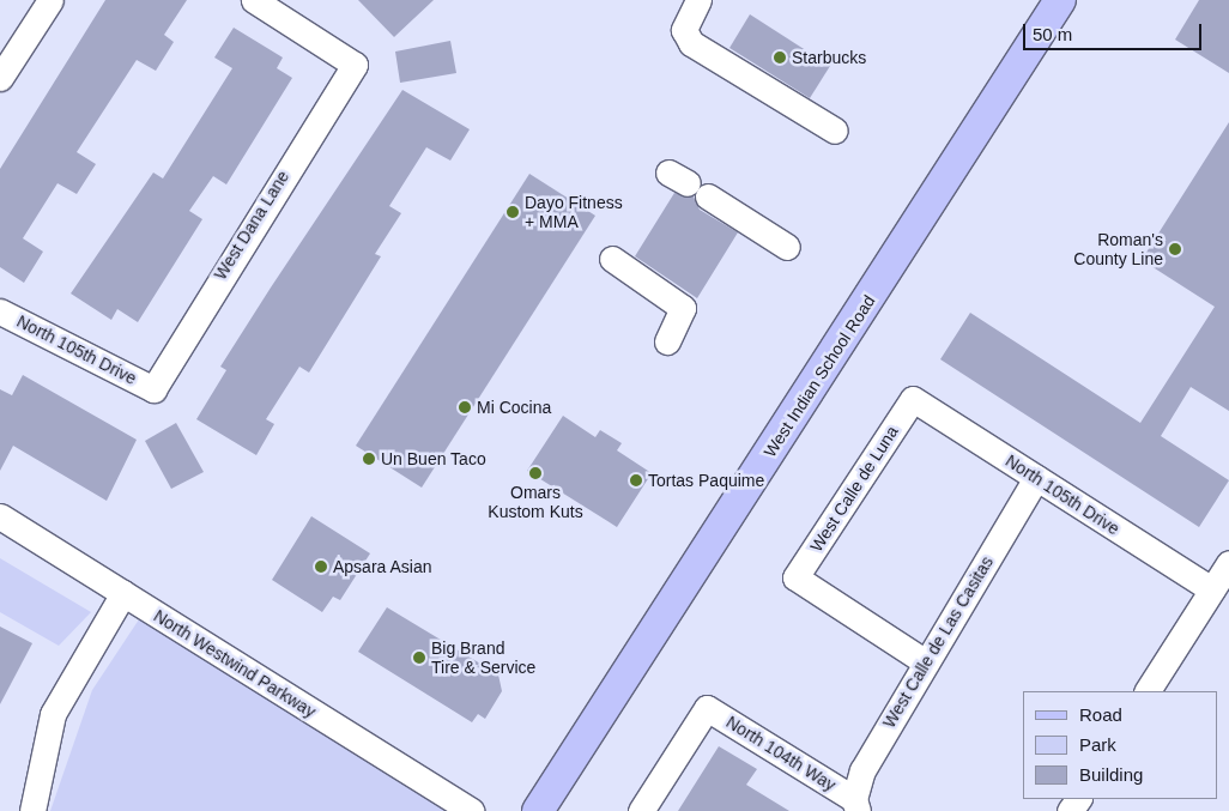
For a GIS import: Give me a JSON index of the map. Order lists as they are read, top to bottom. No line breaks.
{"streets":{"main road":["West Indian School Road"],"street":["West Dana Lane","North 105th Drive","West Calle de Luna","West Calle de Las Casitas","North Westwind Parkway","North 104th Way"]},"crossings":[["West Dana Lane","North 105th Drive"],["North 105th Drive","West Calle de Luna"],["North 105th Drive","West Calle de Las Casitas"],["West Calle de Luna","West Calle de Las Casitas"],["West Calle de Las Casitas","North 104th Way"]],"places":["Starbucks","Dayo Fitness + MMA","Roman's County Line","Mi Cocina","Un Buen Taco","Omars Kustom Kuts","Tortas Paquime","Apsara Asian","Big Brand Tire & Service"],"legend":["Road","Park","Building"],"scale_bar":"50 m"}
